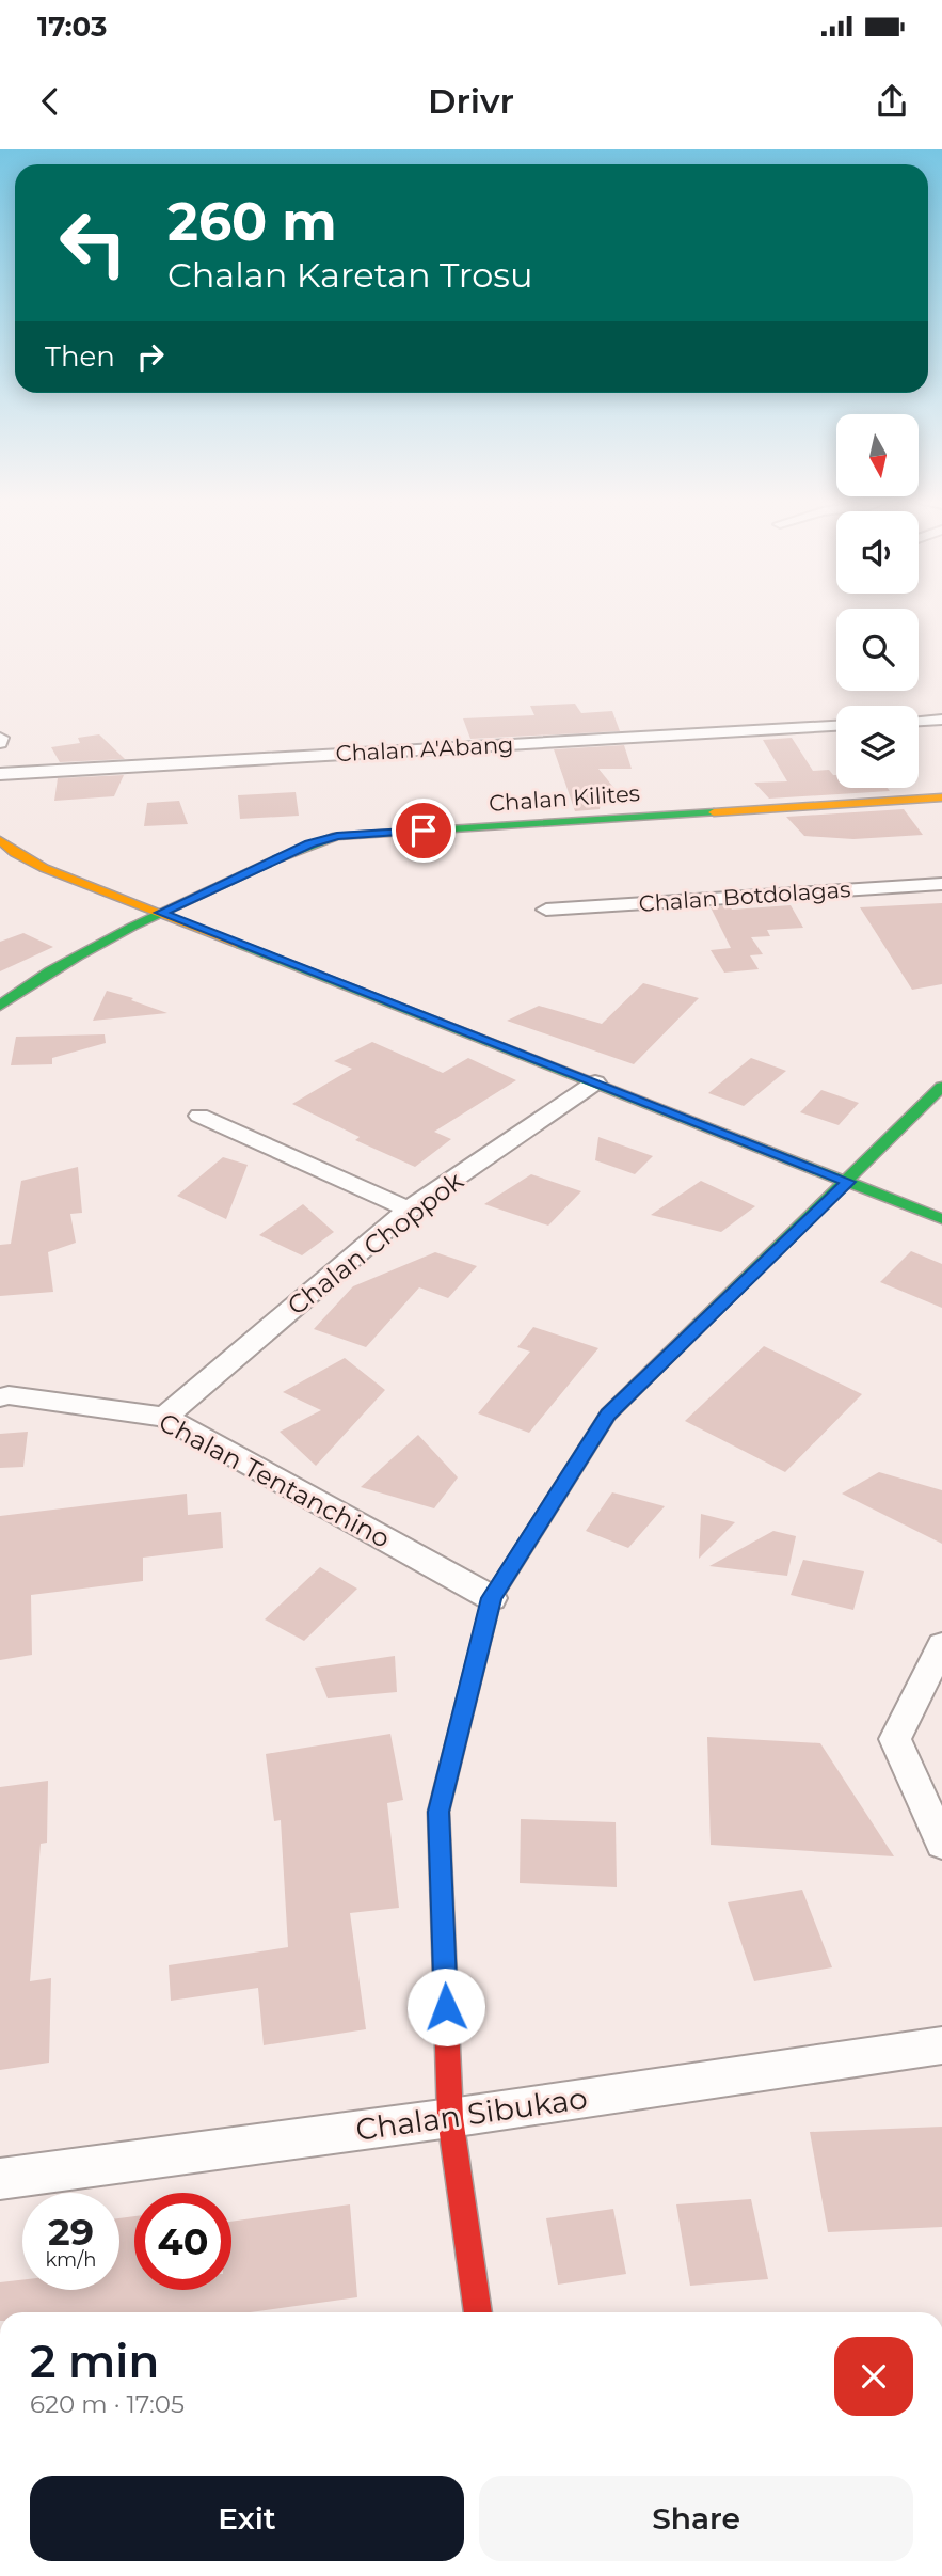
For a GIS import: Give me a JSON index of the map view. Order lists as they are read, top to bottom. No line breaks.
{"streets":{"street":["Chalan A'Abang","Chalan Kilites","Chalan Botdolagas","Chalan Choppok","Chalan Tentanchino","Chalan Sibukao"]},"crossings":[["Chalan Choppok","Chalan Tentanchino"]],"north":"bottom","page":{"status":"17:03","header":"Drivr","turn":["260 m","Chalan Karetan Trosu"],"then":"Then","speed":"29 km/h","limit":"40","heading":["2 min","620 m · 17:05"],"buttons":["Exit","Share"]}}
